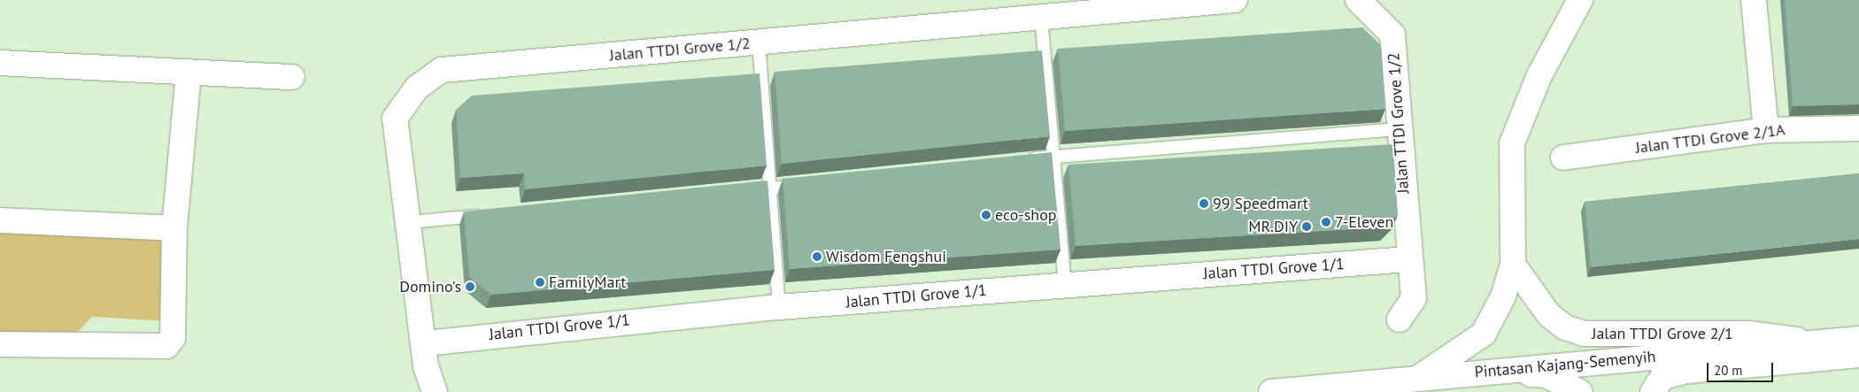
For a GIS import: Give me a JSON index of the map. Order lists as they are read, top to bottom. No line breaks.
{"streets":{"main road":["Jalan TTDI Grove 1/2","Jalan TTDI Grove 2/1A","Jalan TTDI Grove 1/1","Jalan TTDI Grove 2/1","Pintasan Kajang-Semenyih"]},"crossings":[["Jalan TTDI Grove 1/2","Jalan TTDI Grove 1/1"],["Jalan TTDI Grove 2/1","Pintasan Kajang-Semenyih"]],"places":["99 Speedmart","eco-shop","7-Eleven","MR.DIY","Wisdom Fengshui","FamilyMart","Domino's"],"scale_bar":"20 m"}
